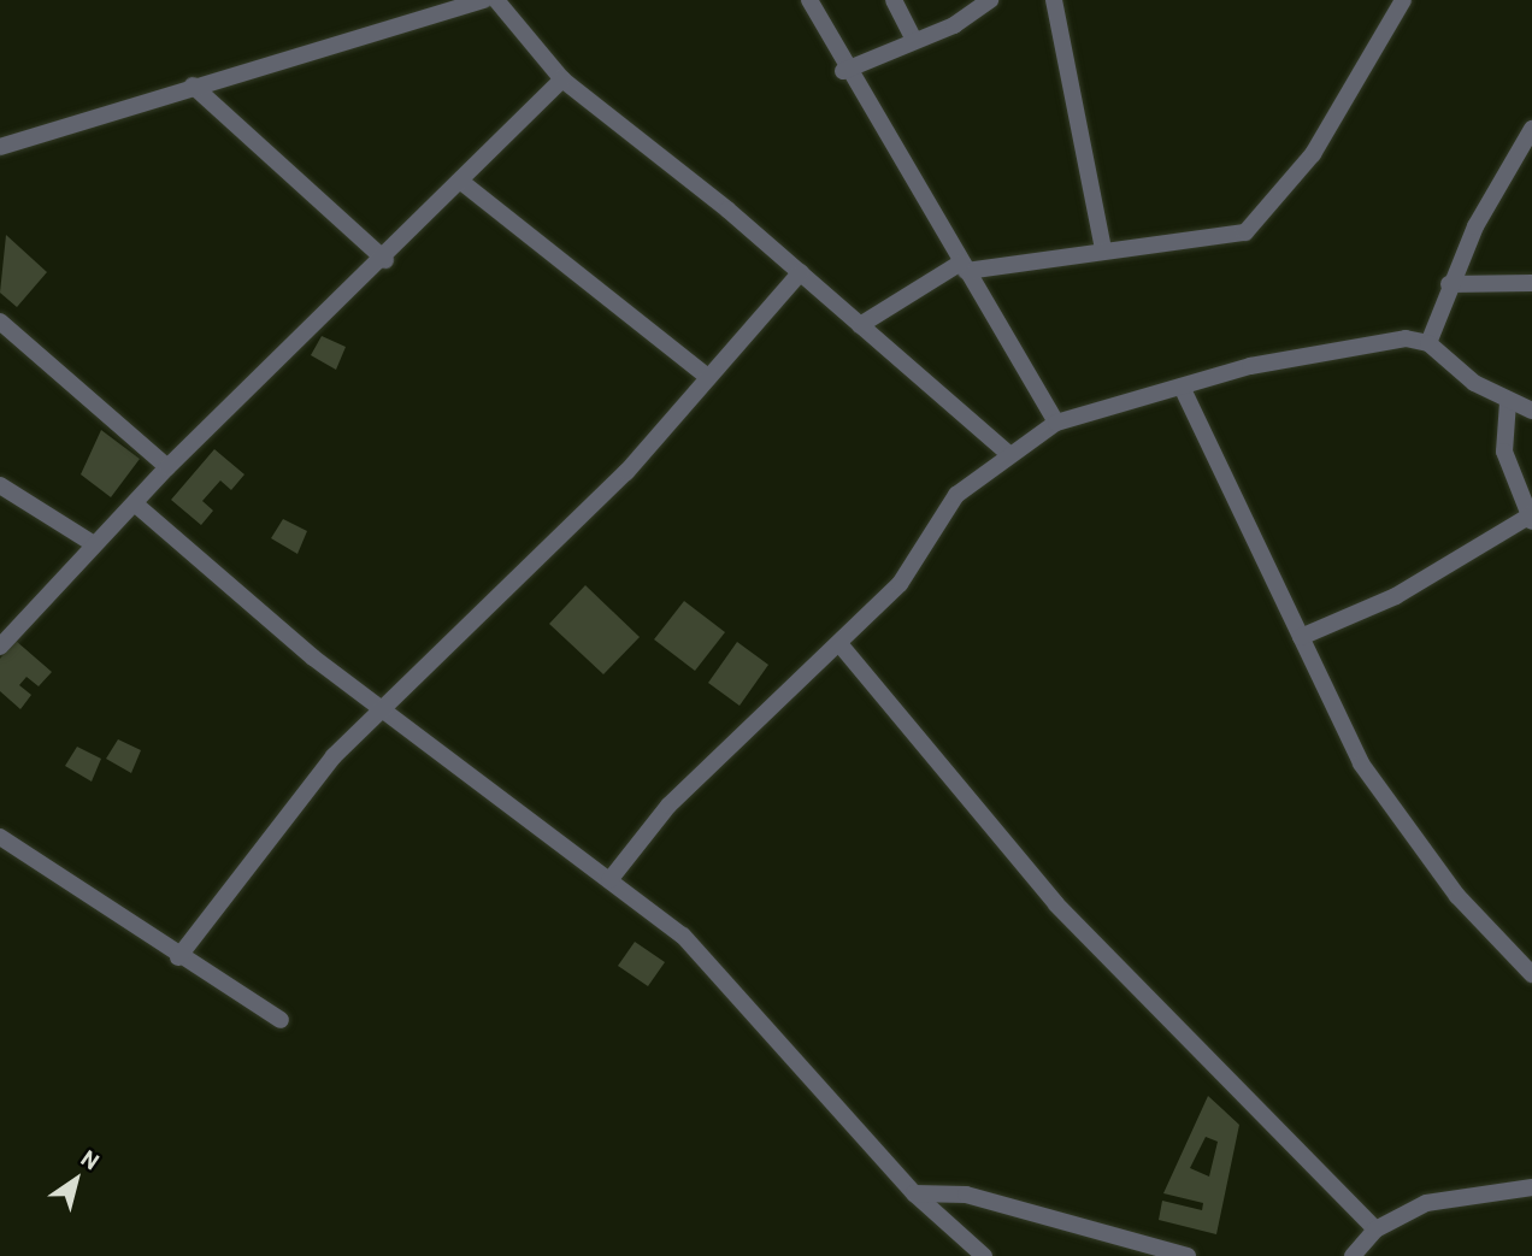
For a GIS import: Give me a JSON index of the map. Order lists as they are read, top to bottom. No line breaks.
{"north":"top right"}
